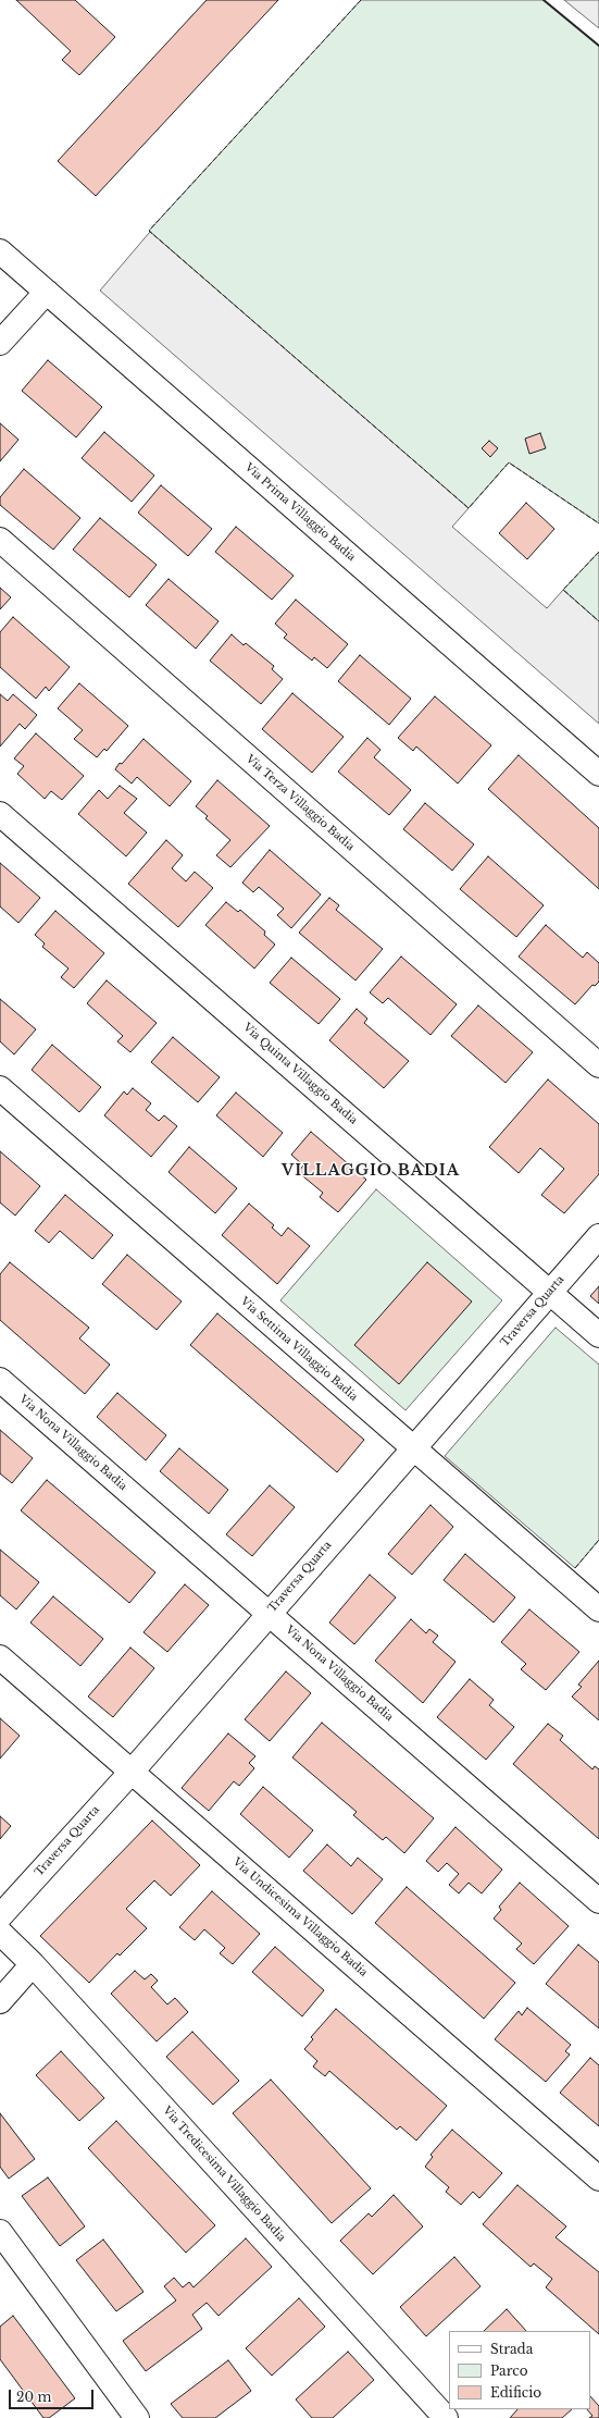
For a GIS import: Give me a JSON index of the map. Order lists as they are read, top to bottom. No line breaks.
{"streets":{"street":["Via Prima Villaggio Badia","Via Terza Villaggio Badia","Via Quinta Villaggio Badia","Traversa Quarta","Via Settima Villaggio Badia","Via Nona Villaggio Badia","Via Undicesima Villaggio Badia","Via Tredicesima Villaggio Badia"]},"crossings":[["Via Quinta Villaggio Badia","Traversa Quarta"],["Traversa Quarta","Via Settima Villaggio Badia"],["Traversa Quarta","Via Nona Villaggio Badia"],["Traversa Quarta","Via Undicesima Villaggio Badia"]],"districts":["VILLAGGIO BADIA"],"legend":["Strada","Parco","Edificio"],"scale_bar":"20 m"}
